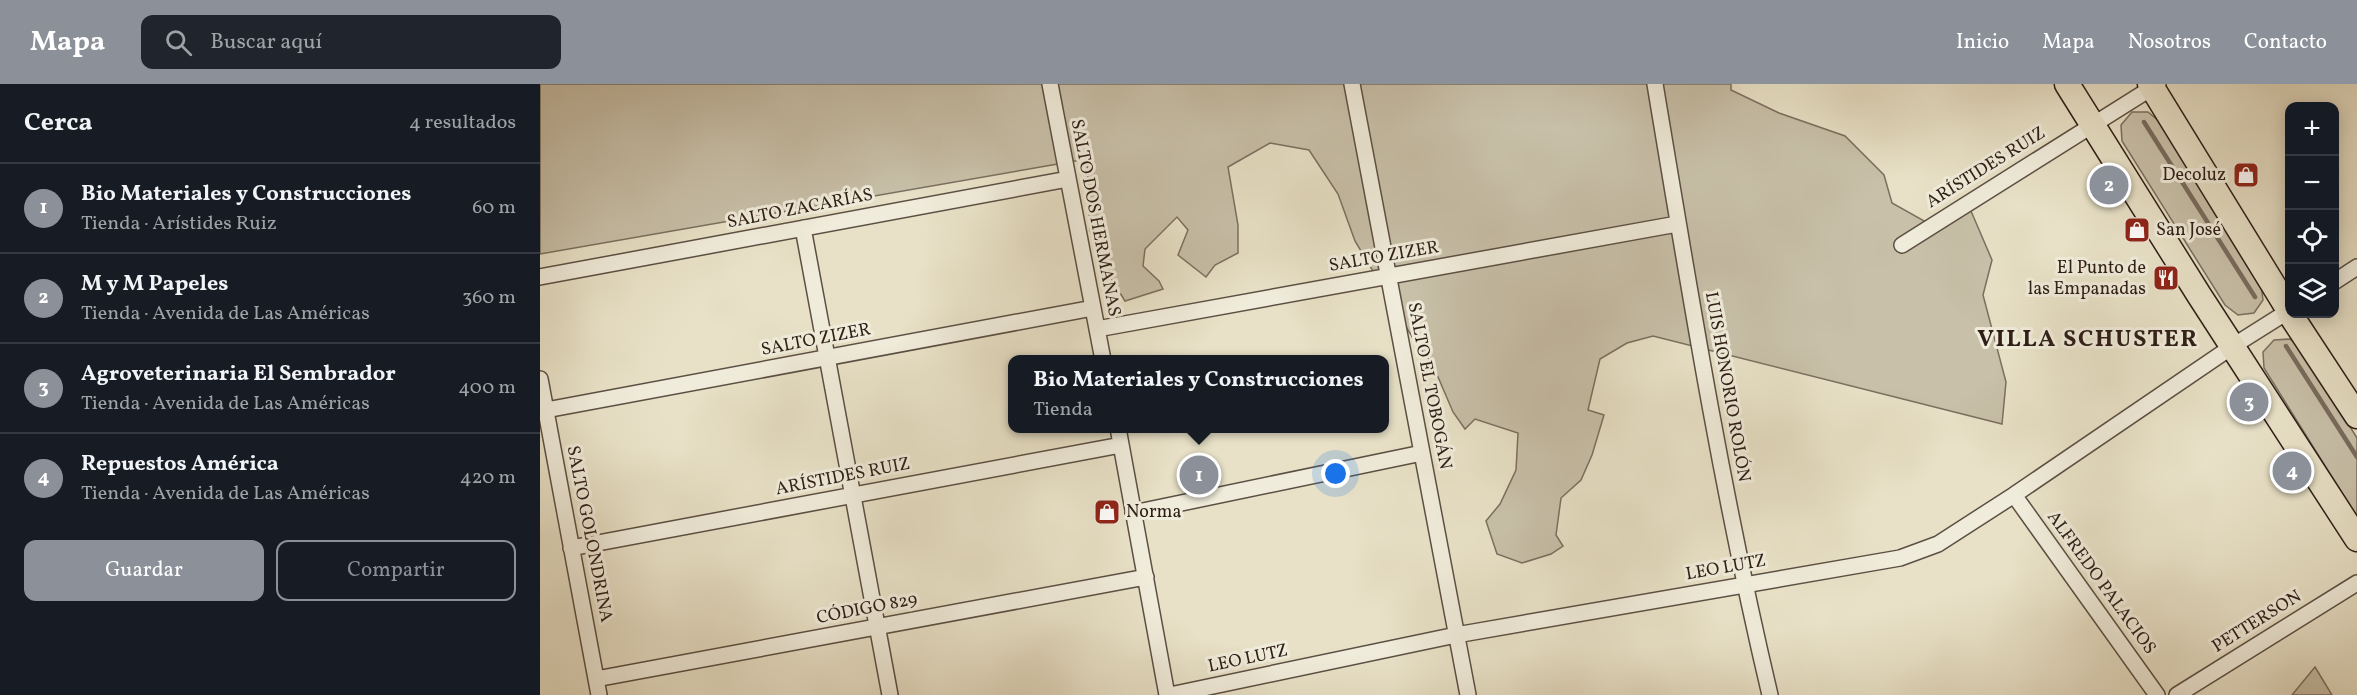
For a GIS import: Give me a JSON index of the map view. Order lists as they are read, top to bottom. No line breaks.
{"streets":{"street":["ARÍSTIDES RUIZ","SALTO ZACARÍAS","SALTO DOS HERMANAS","SALTO ZIZER","SALTO EL TOBOGÁN","LUIS HONORIO ROLÓN","SALTO GOLONDRINA","LEO LUTZ","ALFREDO PALACIOS","CÓDIGO 829","PETTERSON"]},"crossings":[["ARÍSTIDES RUIZ","SALTO GOLONDRINA"],["SALTO ZACARÍAS","SALTO DOS HERMANAS"],["SALTO DOS HERMANAS","SALTO ZIZER"],["SALTO ZIZER","SALTO EL TOBOGÁN"],["SALTO ZIZER","LUIS HONORIO ROLÓN"],["SALTO ZIZER","SALTO GOLONDRINA"],["SALTO EL TOBOGÁN","LEO LUTZ"],["LUIS HONORIO ROLÓN","LEO LUTZ"],["SALTO GOLONDRINA","CÓDIGO 829"],["LEO LUTZ","ALFREDO PALACIOS"]],"districts":["VILLA SCHUSTER"],"places":{"shop":["Decoluz","San José","Norma"],"restaurant":["El Punto de las Empanadas"]},"page":{"header":"Mapa","search":"Buscar aquí","nav":["Inicio","Mapa","Nosotros","Contacto"],"heading":["Cerca","4 resultados"],"map_buttons":["+","−"],"list":[{"mark":"1","name":"Bio Materiales y Construcciones","note":"Tienda · Arístides Ruiz","value":"60 m"},{"mark":"2","name":"M y M Papeles","note":"Tienda · Avenida de Las Américas","value":"360 m"},{"mark":"3","name":"Agroveterinaria El Sembrador","note":"Tienda · Avenida de Las Américas","value":"400 m"},{"mark":"4","name":"Repuestos América","note":"Tienda · Avenida de Las Américas","value":"420 m"}],"pins":["2","3","4","1"],"popup":["Bio Materiales y Construcciones","Tienda"],"buttons":["Guardar","Compartir"]}}
